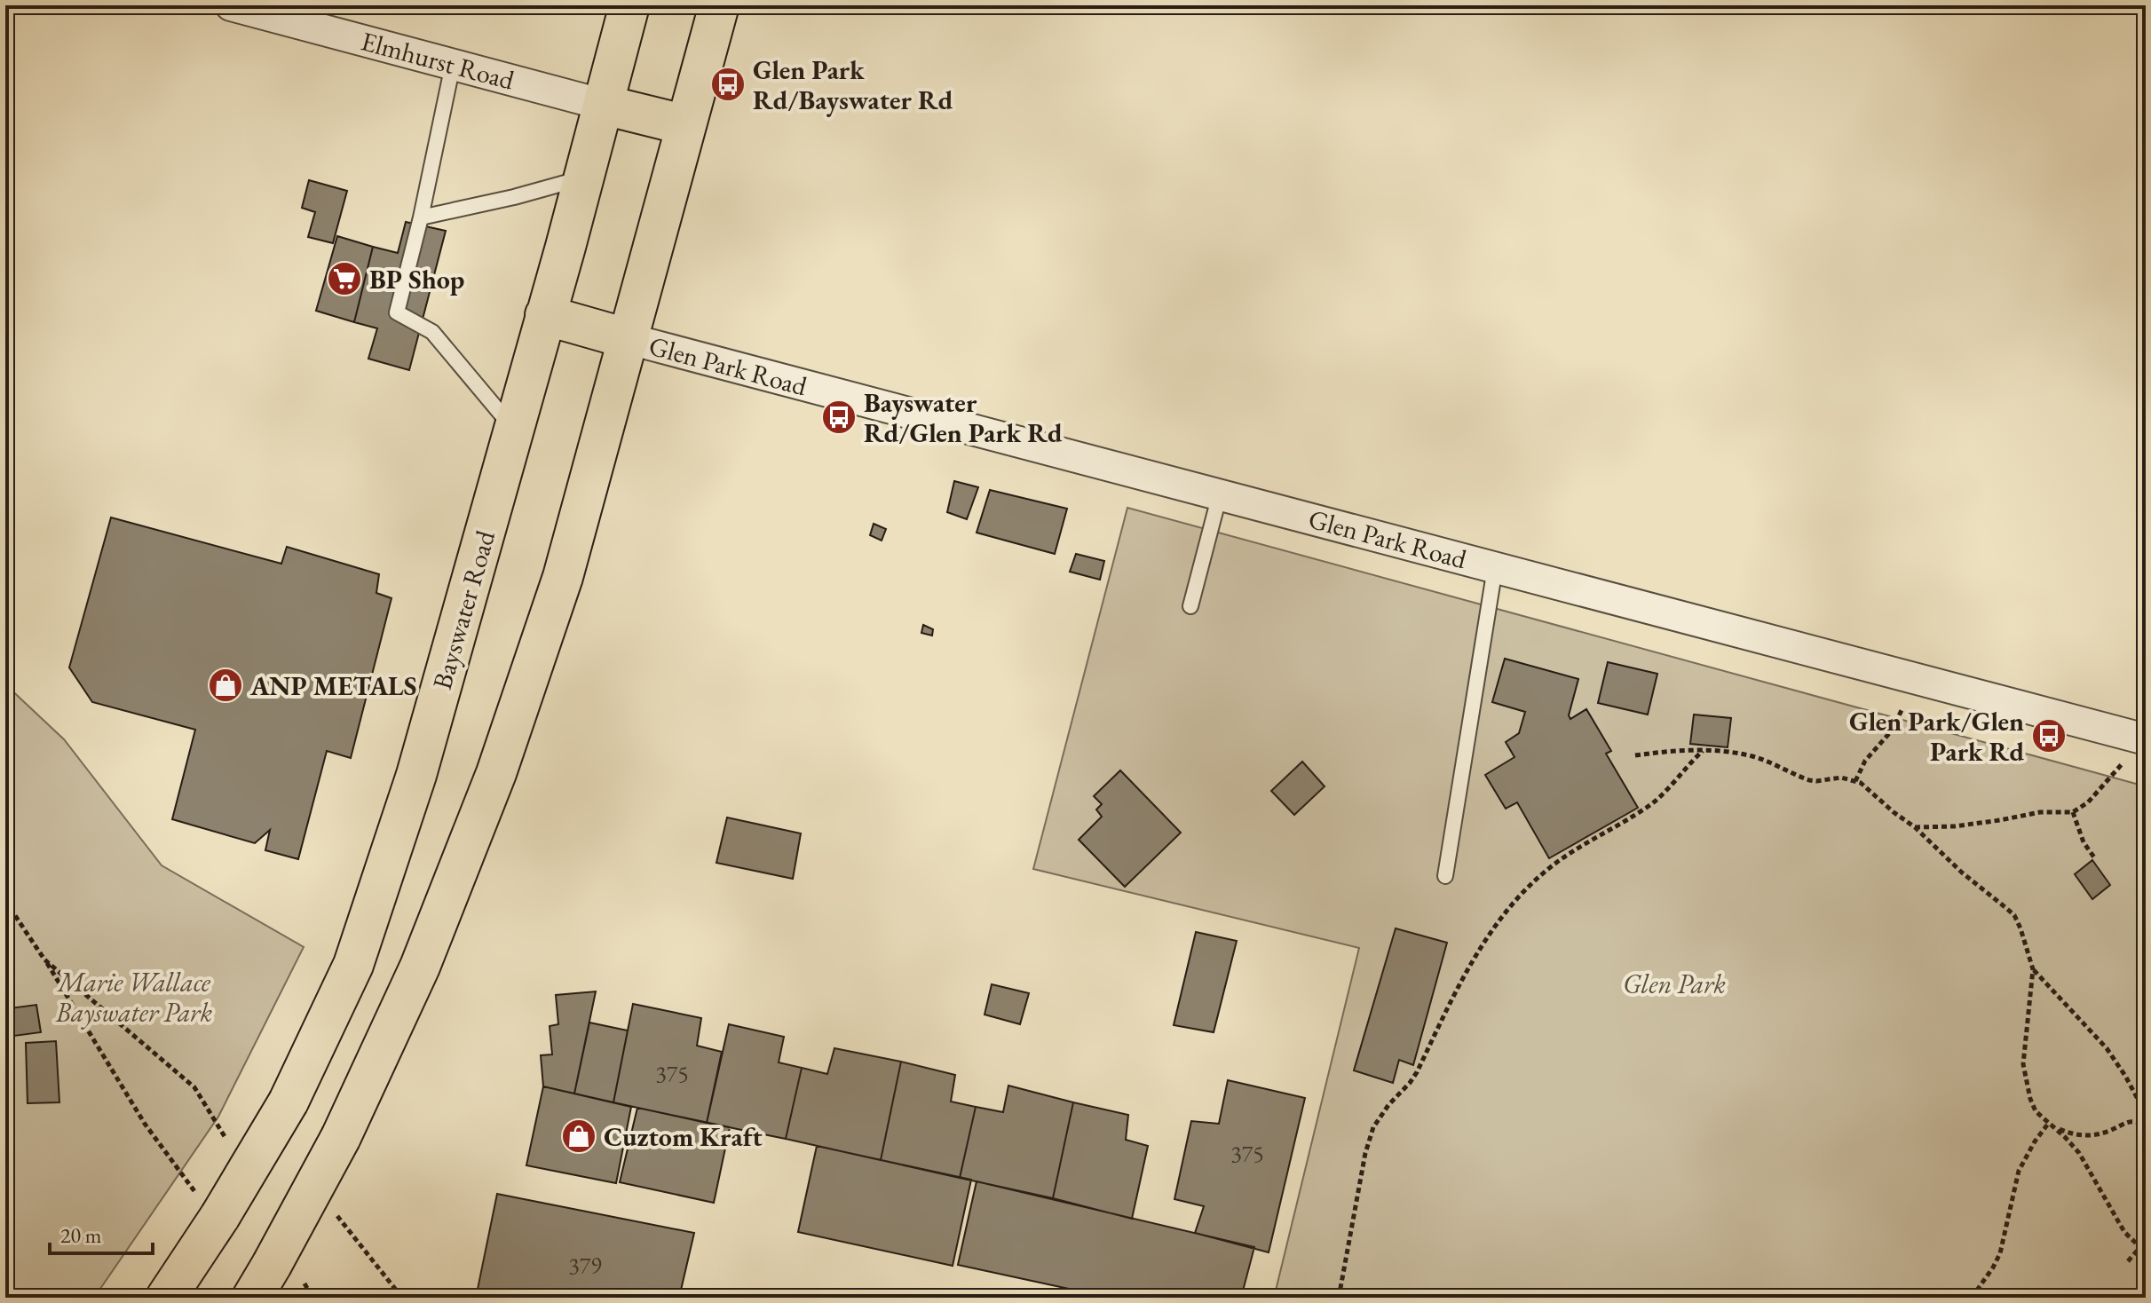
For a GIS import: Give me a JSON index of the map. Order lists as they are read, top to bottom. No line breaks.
{"streets":{"main road":["Bayswater Road"],"street":["Elmhurst Road","Glen Park Road"]},"crossings":[["Elmhurst Road","Bayswater Road"]],"parks":["Marie Wallace Bayswater Park","Glen Park"],"places":{"bus stop":["Glen Park Rd/Bayswater Rd","Bayswater Rd/Glen Park Rd","Glen Park/Glen Park Rd"],"supermarket":["BP Shop"],"shop":["ANP METALS","Cuztom Kraft"]},"house_numbers":["375","375","379"],"scale_bar":"20 m"}
